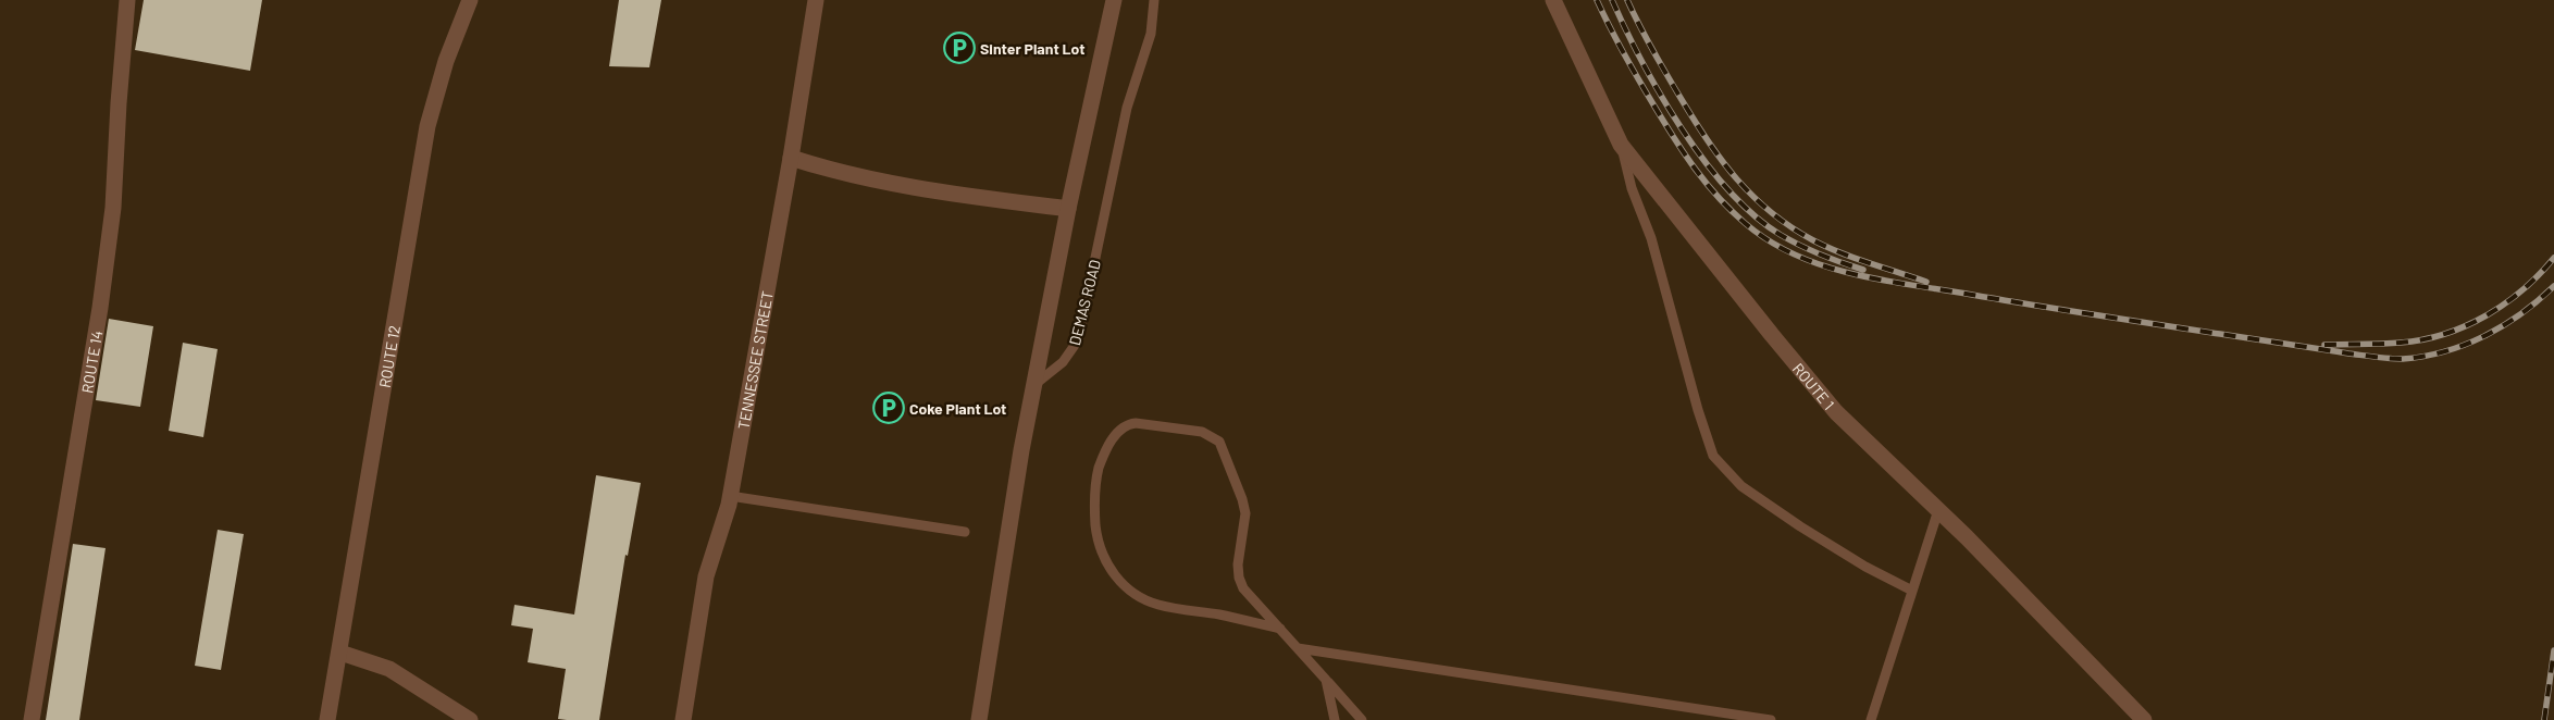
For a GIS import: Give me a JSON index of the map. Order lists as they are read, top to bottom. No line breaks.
{"streets":{"street":["ROUTE 12","ROUTE 14","TENNESSEE STREET","ROUTE 1"],"lane":["DEMAS ROAD"]},"places":{"parking":["Sinter Plant Lot","Coke Plant Lot"]}}
